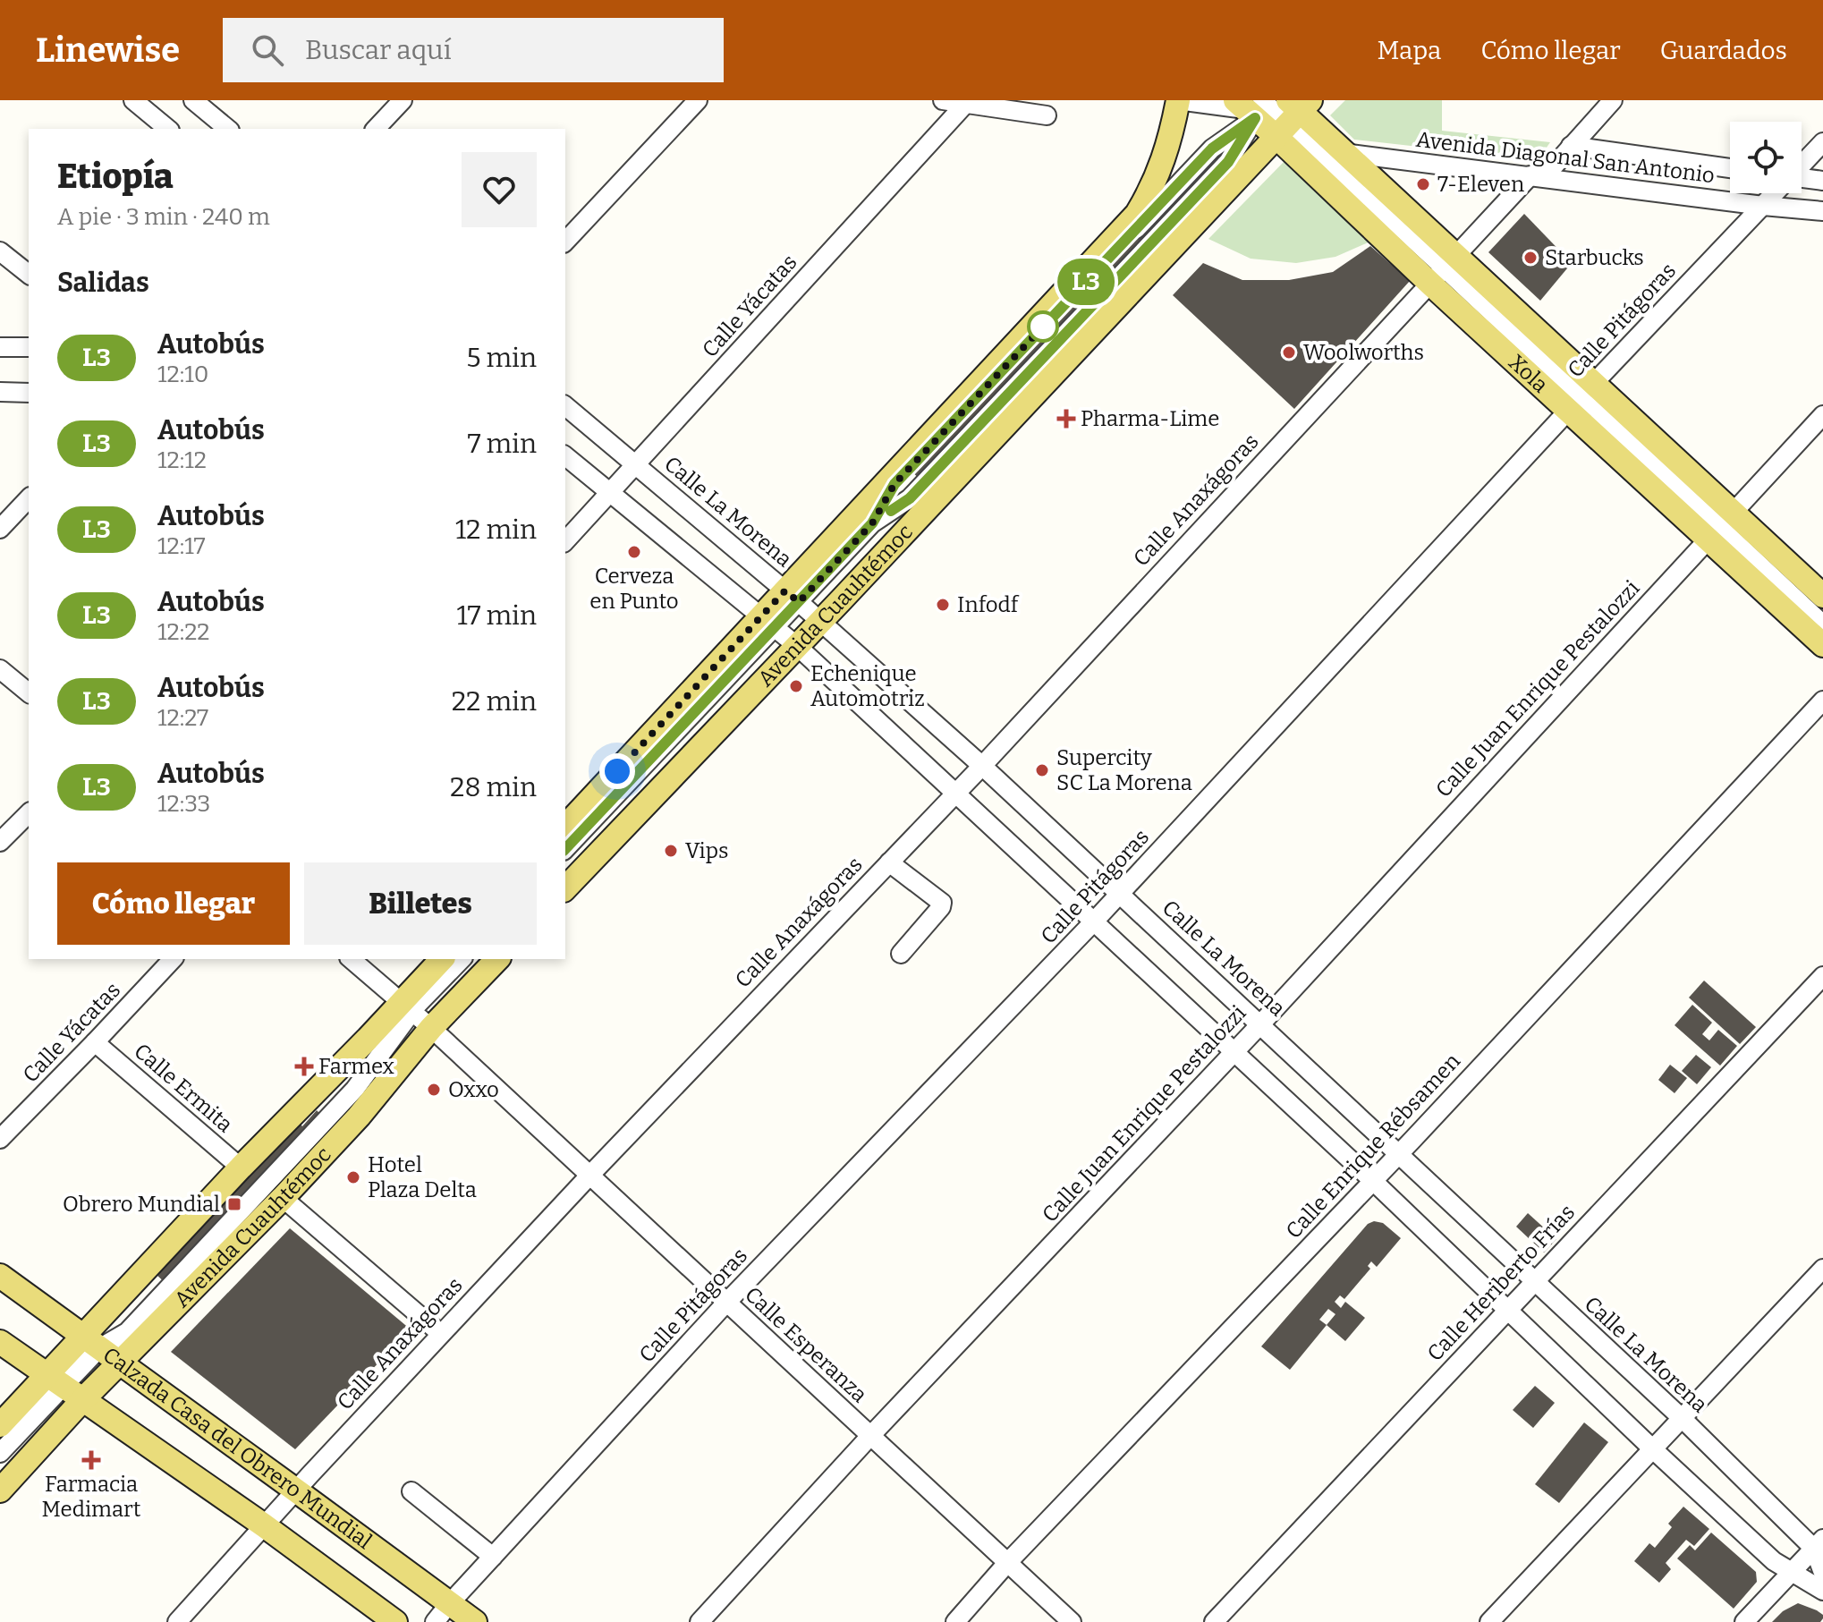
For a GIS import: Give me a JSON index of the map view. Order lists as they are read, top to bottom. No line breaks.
{"streets":{"main road":["Xola","Avenida Cuauhtémoc","Calzada Casa del Obrero Mundial"],"street":["Avenida Diagonal San Antonio","Calle Yácatas","Calle Pitágoras","Calle Anaxágoras","Calle La Morena","Calle Juan Enrique Pestalozzi","Calle Ermita","Calle Enrique Rébsamen","Calle Heriberto Frías","Calle Esperanza"]},"crossings":[["Avenida Diagonal San Antonio","Calle Pitágoras"],["Avenida Diagonal San Antonio","Xola"],["Avenida Diagonal San Antonio","Calle Anaxágoras"],["Avenida Diagonal San Antonio","Avenida Cuauhtémoc"],["Calle Yácatas","Calle La Morena"],["Calle Yácatas","Calle Ermita"],["Calle Pitágoras","Xola"],["Calle Pitágoras","Calle La Morena"],["Calle Pitágoras","Calle Esperanza"],["Calle Pitágoras","Calzada Casa del Obrero Mundial"],["Xola","Calle Anaxágoras"],["Xola","Avenida Cuauhtémoc"],["Xola","Calle Juan Enrique Pestalozzi"],["Calle Anaxágoras","Calle La Morena"],["Calle Anaxágoras","Calle Esperanza"],["Calle Anaxágoras","Calzada Casa del Obrero Mundial"],["Calle La Morena","Avenida Cuauhtémoc"],["Calle La Morena","Calle Juan Enrique Pestalozzi"],["Calle La Morena","Calle Enrique Rébsamen"],["Calle La Morena","Calle Heriberto Frías"],["Avenida Cuauhtémoc","Calle Ermita"],["Avenida Cuauhtémoc","Calle Esperanza"],["Avenida Cuauhtémoc","Calzada Casa del Obrero Mundial"],["Calle Juan Enrique Pestalozzi","Calle Esperanza"],["Calle Enrique Rébsamen","Calle Esperanza"]],"places":{"other":["7-Eleven","Starbucks","Woolworths","Cerveza en Punto","Infodf","Echenique Automotriz","Supercity SC La Morena","Vips","Oxxo","Hotel Plaza Delta"],"health":["Pharma-Lime","Farmex","Farmacia Medimart"],"transit":["Obrero Mundial"]},"lines":["bus line L3"],"page":{"header":"Linewise","search":"Buscar aquí","nav":["Mapa","Cómo llegar","Guardados"],"on_map":"L3","heading":[["Etiopía","A pie · 3 min · 240 m"],"Salidas"],"list":[{"mark":"L3","name":"Autobús","note":"12:10","value":"5 min"},{"mark":"L3","name":"Autobús","note":"12:12","value":"7 min"},{"mark":"L3","name":"Autobús","note":"12:17","value":"12 min"},{"mark":"L3","name":"Autobús","note":"12:22","value":"17 min"},{"mark":"L3","name":"Autobús","note":"12:27","value":"22 min"},{"mark":"L3","name":"Autobús","note":"12:33","value":"28 min"}],"buttons":["Cómo llegar","Billetes"]}}
